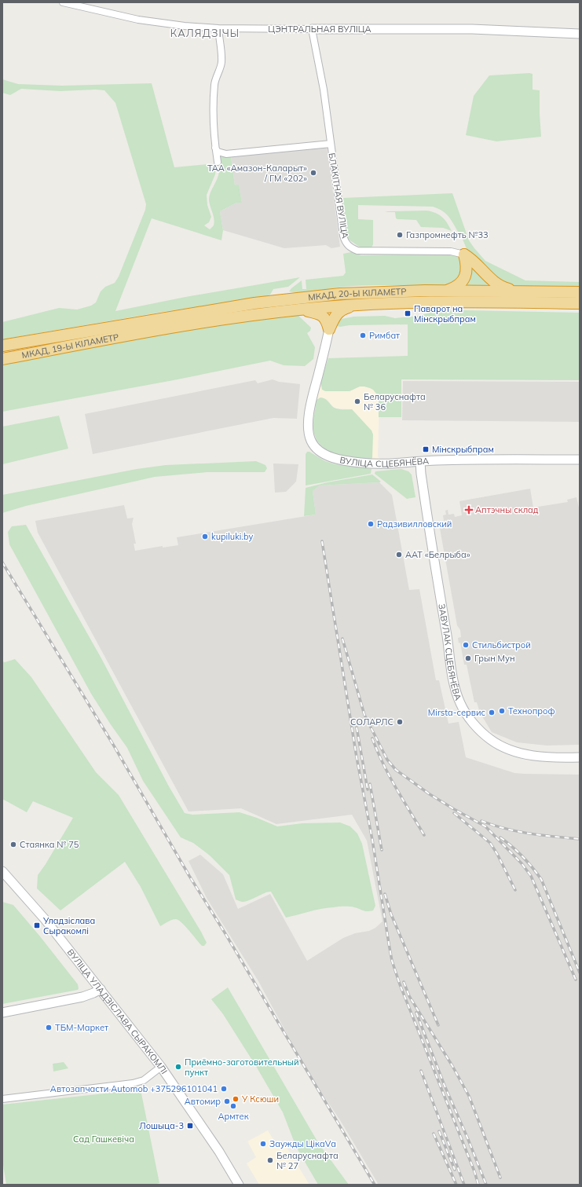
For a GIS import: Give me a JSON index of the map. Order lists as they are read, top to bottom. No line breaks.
{"streets":{"highway":["МКАД, 20-Ы КІЛАМЕТР","МКАД, 19-Ы КІЛАМЕТР"],"street":["ЦЭНТРАЛЬНАЯ ВУЛІЦА","БЛАКІТНАЯ ВУЛІЦА","ВУЛІЦА СЦЕБЯНЁВА","ЗАВУЛАК СЦЕБЯНЁВА","ВУЛІЦА УЛАДЗІСЛАВА СЫРАКОМЛІ"]},"crossings":[["ЦЭНТРАЛЬНАЯ ВУЛІЦА","БЛАКІТНАЯ ВУЛІЦА"],["МКАД, 20-Ы КІЛАМЕТР","МКАД, 19-Ы КІЛАМЕТР"],["ВУЛІЦА СЦЕБЯНЁВА","ЗАВУЛАК СЦЕБЯНЁВА"]],"districts":["КАЛЯДЗІЧЫ"],"parks":["Сад Гашкевіча"],"places":{"other":["ТАА «Амазон-Каларыт» / ГМ «202»","Газпромнефть №33","Римбат","Беларуснафта № 36","Радзивилловский","kupiluki.by","ААТ «Белрыба»","Стильбистрой","Грын Мун","Технопроф","Mirsta-сервис","СОЛАРЛС","Стаянка № 75","ТБМ-Маркет","Приёмно-заготовительный пункт","Автозапчасти Automob +375296101041","У Ксюши","Автомир","Армтек","Заужды ЦікаVа","Беларуснафта № 27"],"transit":["Паварот на Мінскрыбпрам","Мінскрыбпрам","Уладзіслава Сыракомлі","Лошыца-3"],"health":["Аптэчны склад"]}}
